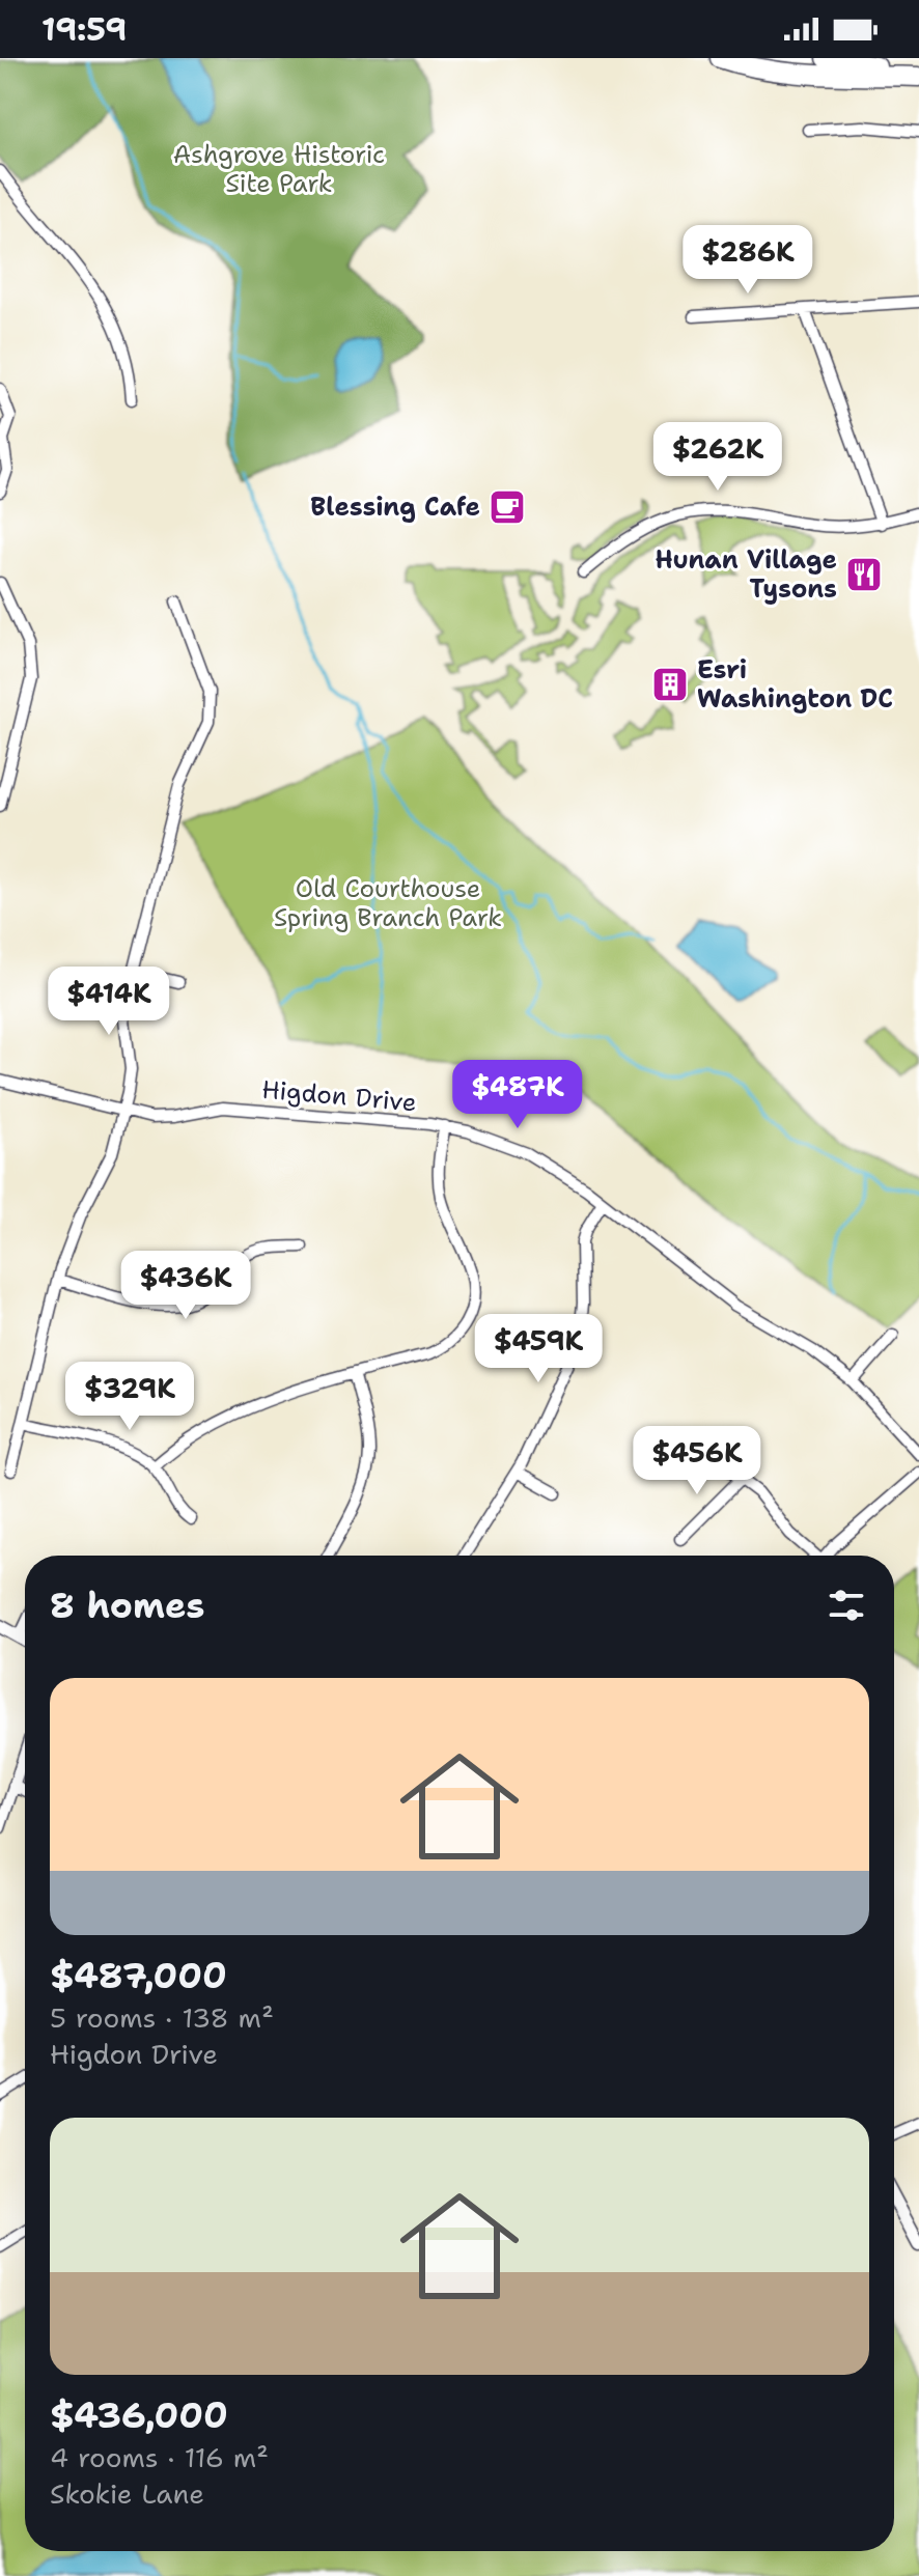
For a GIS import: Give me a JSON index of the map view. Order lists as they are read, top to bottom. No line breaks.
{"streets":{"street":["Higdon Drive"]},"parks":["Ashgrove Historic Site Park","Old Courthouse Spring Branch Park"],"places":{"cafe":["Blessing Cafe"],"restaurant":["Hunan Village Tysons"],"building":["Esri Washington DC"]},"page":{"status":"19:59","price":["$286K","$262K","$414K","$487K","$436K","$459K","$329K","$456K"],"heading":"8 homes","list":[{"name":"$487,000","note":"5 rooms · 138 m² · Higdon Drive"},{"name":"$436,000","note":"4 rooms · 116 m² · Skokie Lane"}]}}
